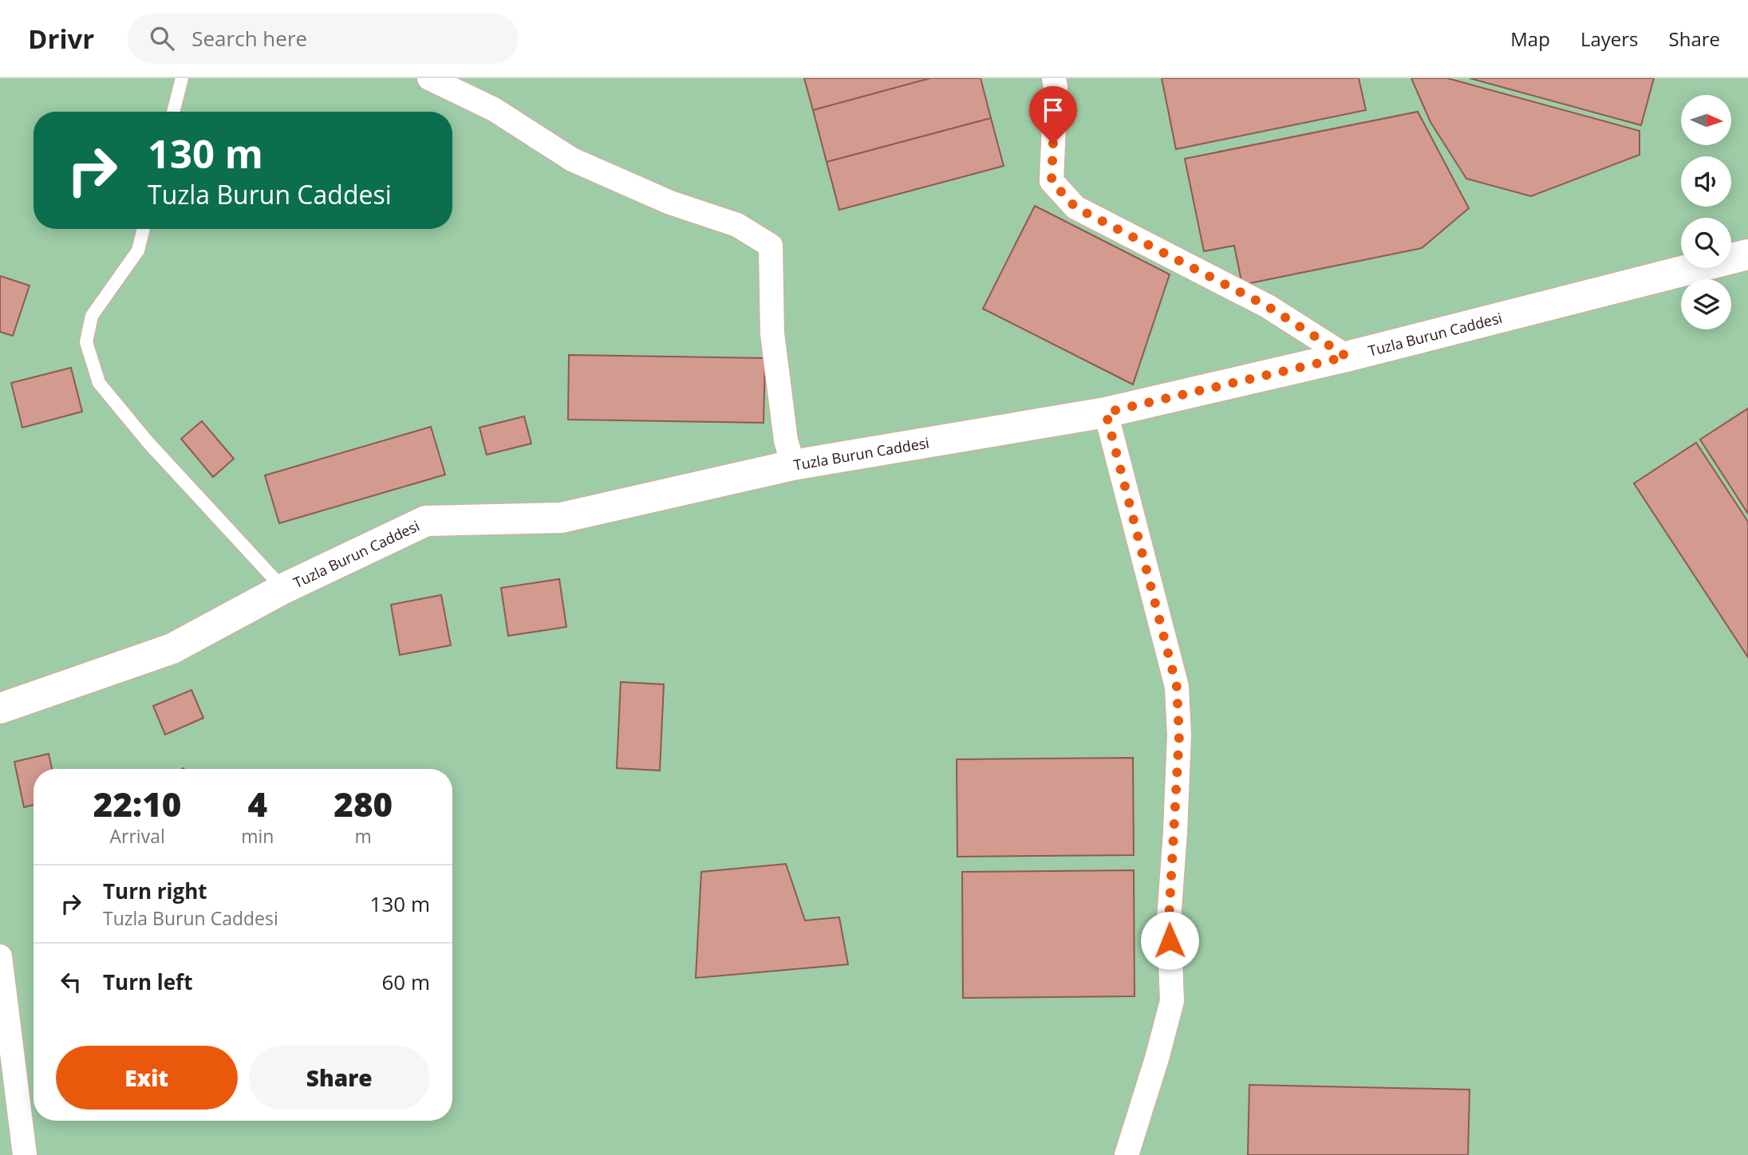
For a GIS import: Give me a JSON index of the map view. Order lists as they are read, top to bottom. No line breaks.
{"streets":{"main road":["Tuzla Burun Caddesi"]},"north":"right","page":{"header":"Drivr","search":"Search here","nav":["Map","Layers","Share"],"turn":["130 m","Tuzla Burun Caddesi"],"eta":["22:10","Arrival","4","min","280","m"],"list":[{"name":"Turn right","note":"Tuzla Burun Caddesi","value":"130 m"},{"name":"Turn left","value":"60 m"}],"buttons":["Exit","Share"]}}
